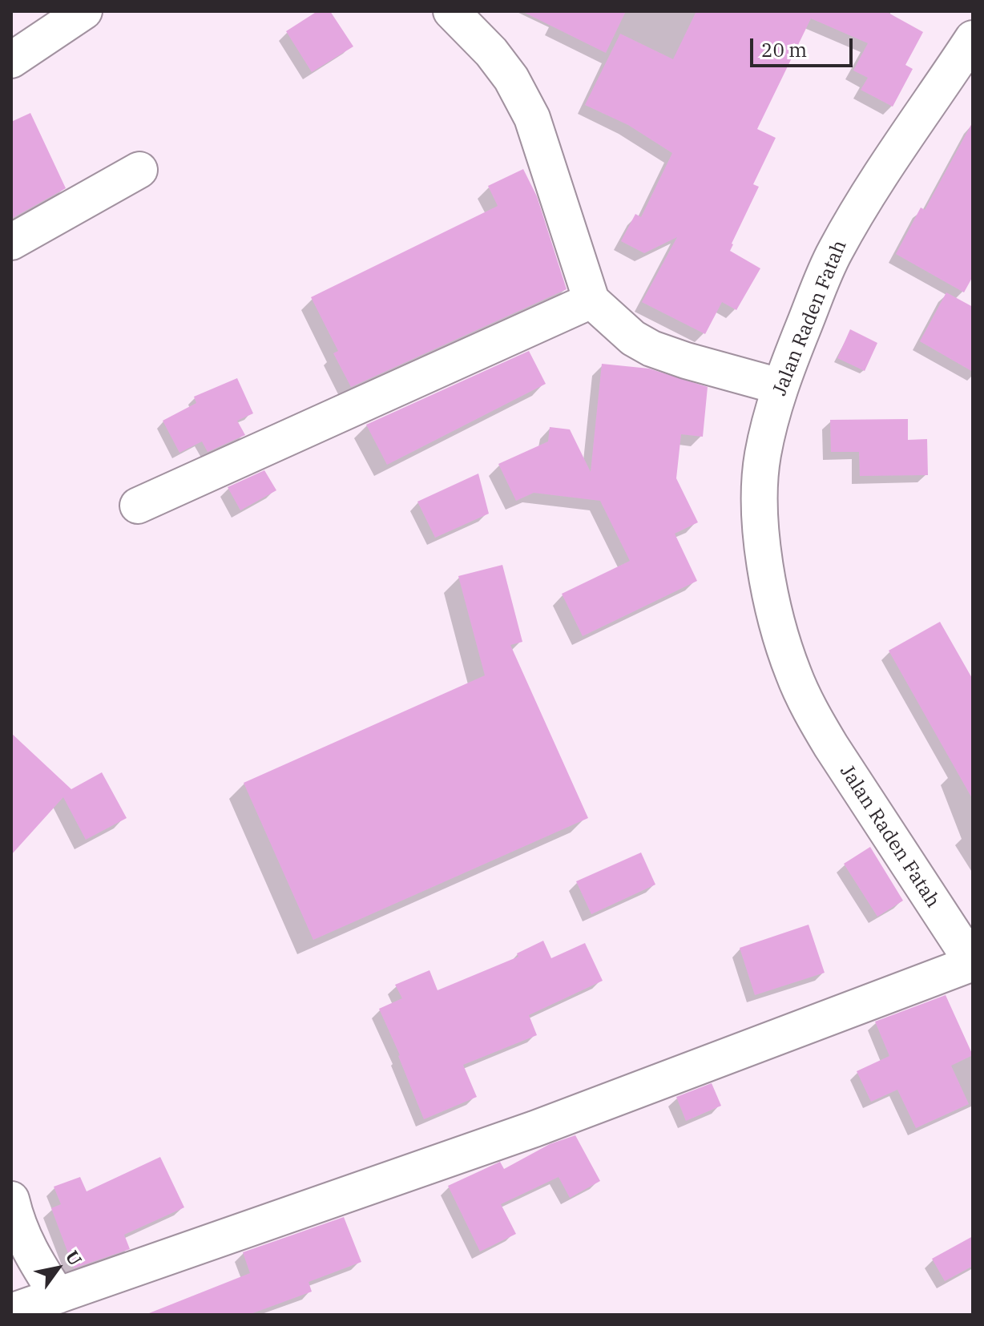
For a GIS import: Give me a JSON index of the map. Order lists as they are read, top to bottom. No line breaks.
{"streets":{"main road":["Jalan Raden Fatah"]},"scale_bar":"20 m","north":"top right"}
